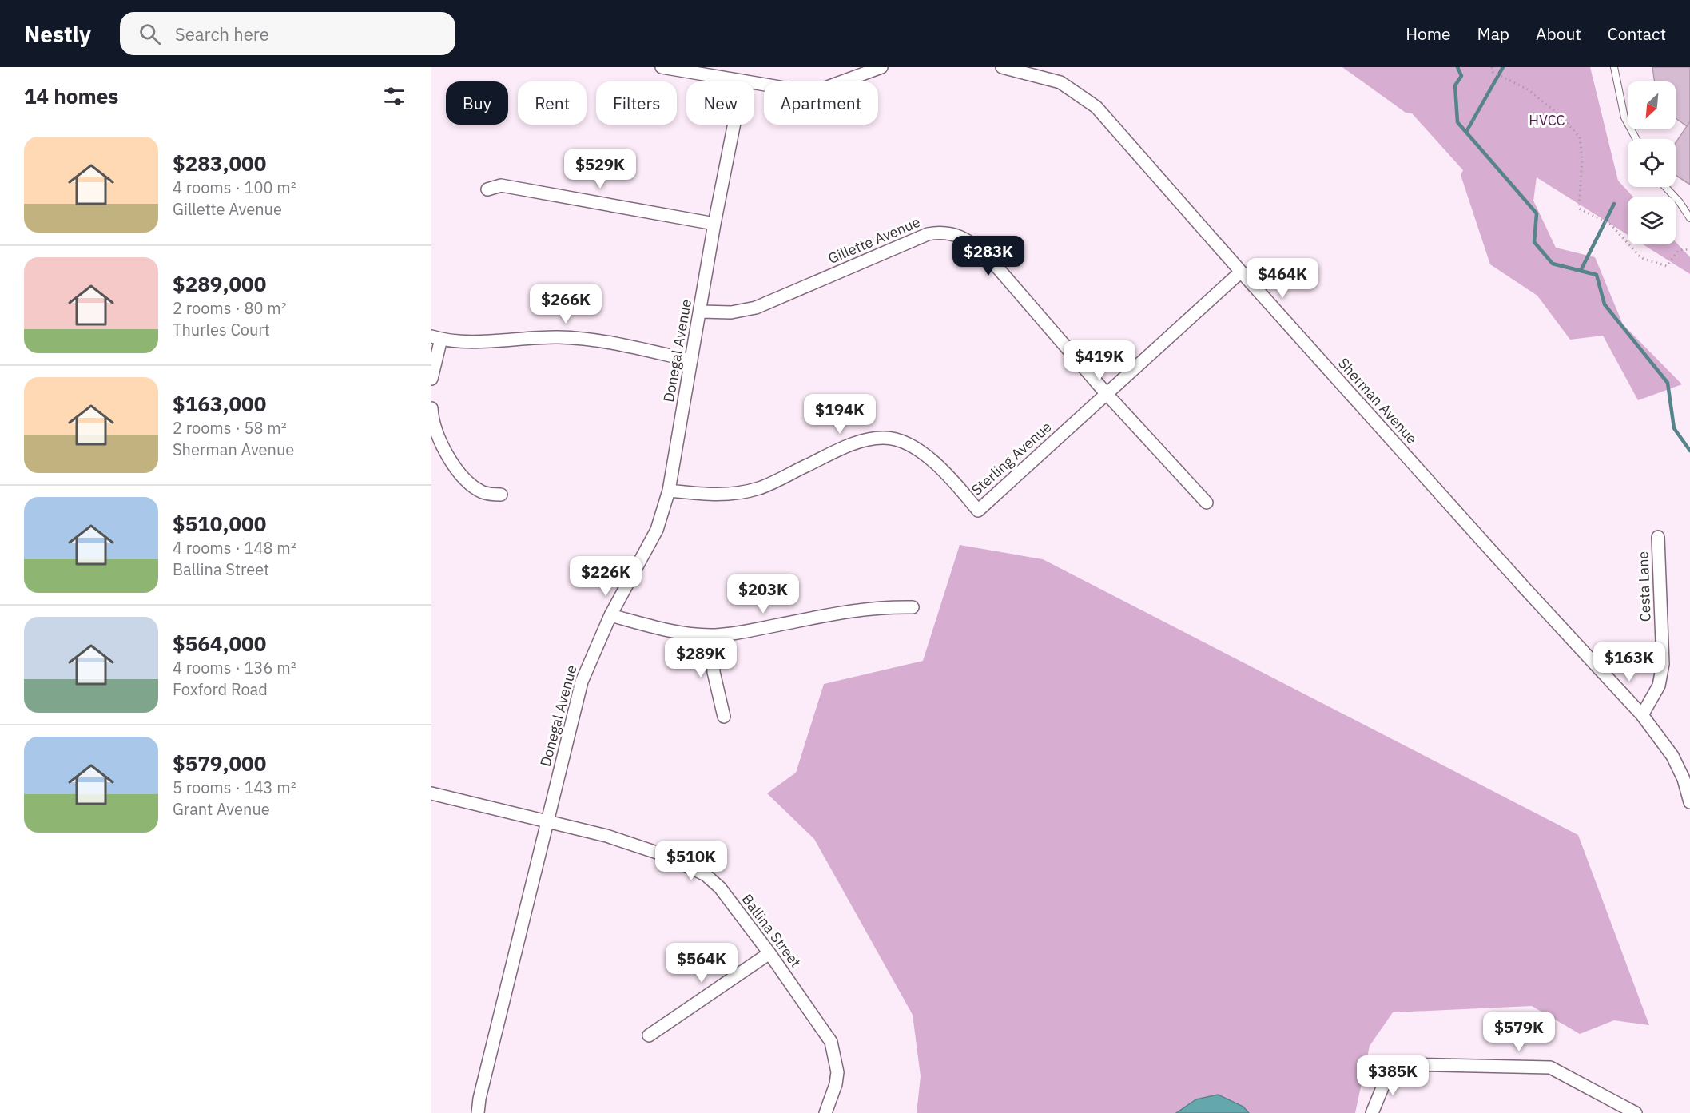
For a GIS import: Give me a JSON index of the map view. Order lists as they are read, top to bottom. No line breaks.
{"streets":{"street":["Gillette Avenue","Donegal Avenue","Sherman Avenue","Sterling Avenue","Cesta Lane","Ballina Street"]},"crossings":[["Gillette Avenue","Donegal Avenue"],["Gillette Avenue","Sterling Avenue"],["Donegal Avenue","Sterling Avenue"],["Donegal Avenue","Ballina Street"],["Sherman Avenue","Sterling Avenue"],["Sherman Avenue","Cesta Lane"]],"parks":["HVCC"],"north":"bottom left","page":{"header":"Nestly","search":"Search here","nav":["Home","Map","About","Contact"],"heading":"14 homes","chip":["Buy","Rent","Filters","New","Apartment"],"list":[{"name":"$283,000","note":"4 rooms · 100 m² · Gillette Avenue"},{"name":"$289,000","note":"2 rooms · 80 m² · Thurles Court"},{"name":"$163,000","note":"2 rooms · 58 m² · Sherman Avenue"},{"name":"$510,000","note":"4 rooms · 148 m² · Ballina Street"},{"name":"$564,000","note":"4 rooms · 136 m² · Foxford Road"},{"name":"$579,000","note":"5 rooms · 143 m² · Grant Avenue"}],"price":["$529K","$283K","$464K","$266K","$419K","$194K","$226K","$203K","$289K","$163K","$510K","$564K","$579K","$385K"]}}
